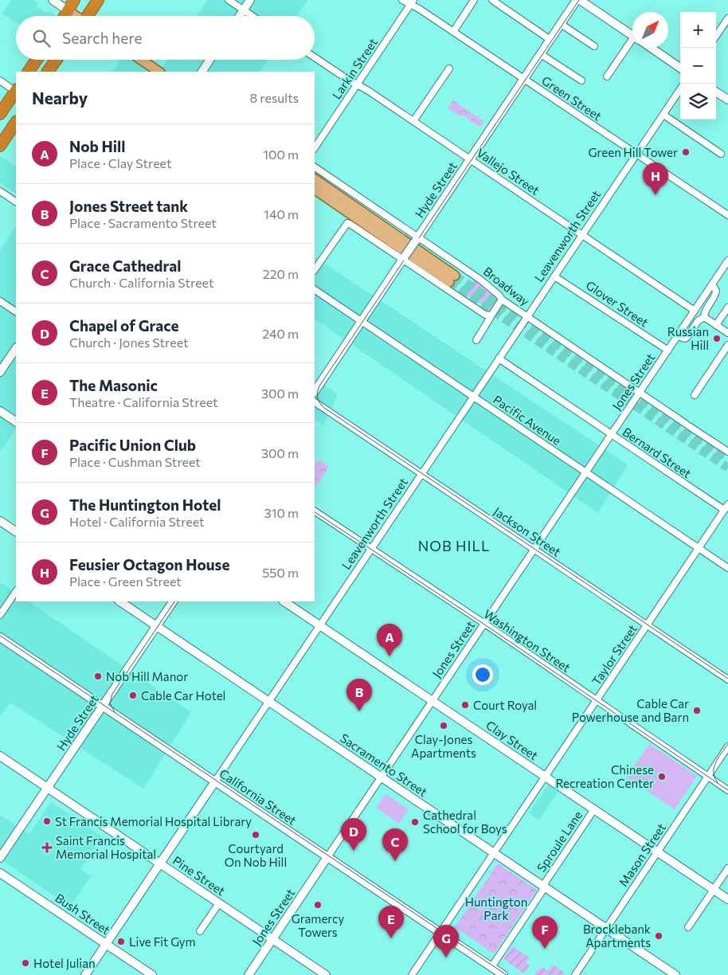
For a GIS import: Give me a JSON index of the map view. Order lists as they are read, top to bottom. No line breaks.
{"streets":{"street":["Larkin Street","Green Street","Vallejo Street","Hyde Street","Leavenworth Street","Broadway","Glover Street","Jones Street","Pacific Avenue","Bernard Street","Jackson Street","Washington Street","Taylor Street","Clay Street","Sacramento Street","California Street","Sproule Lane","Mason Street","Pine Street","Bush Street"]},"crossings":[["Larkin Street","Green Street"],["Larkin Street","Vallejo Street"],["Green Street","Hyde Street"],["Green Street","Leavenworth Street"],["Vallejo Street","Hyde Street"],["Vallejo Street","Leavenworth Street"],["Vallejo Street","Jones Street"],["Hyde Street","Broadway"],["Hyde Street","Pacific Avenue"],["Hyde Street","Sacramento Street"],["Hyde Street","California Street"],["Hyde Street","Pine Street"],["Leavenworth Street","Broadway"],["Leavenworth Street","Glover Street"],["Leavenworth Street","Pacific Avenue"],["Leavenworth Street","Bernard Street"],["Leavenworth Street","Jackson Street"],["Leavenworth Street","Washington Street"],["Leavenworth Street","Clay Street"],["Leavenworth Street","Sacramento Street"],["Leavenworth Street","California Street"],["Leavenworth Street","Pine Street"],["Leavenworth Street","Bush Street"],["Broadway","Jones Street"],["Glover Street","Jones Street"],["Jones Street","Pacific Avenue"],["Jones Street","Bernard Street"],["Jones Street","Jackson Street"],["Jones Street","Washington Street"],["Jones Street","Clay Street"],["Jones Street","Sacramento Street"],["Jones Street","California Street"],["Jones Street","Pine Street"],["Pacific Avenue","Taylor Street"],["Bernard Street","Taylor Street"],["Jackson Street","Taylor Street"],["Washington Street","Taylor Street"],["Washington Street","Mason Street"],["Taylor Street","Clay Street"],["Taylor Street","Sacramento Street"],["Taylor Street","California Street"],["Clay Street","Sproule Lane"],["Clay Street","Mason Street"],["Sacramento Street","Sproule Lane"],["Sacramento Street","Mason Street"],["California Street","Sproule Lane"]],"districts":["NOB HILL"],"parks":["Huntington Park"],"places":{"other":["Green Hill Tower","Russian Hill","Nob Hill Manor","Cable Car Hotel","Court Royal","Cable Car Powerhouse and Barn","Clay-Jones Apartments","Chinese Recreation Center","St Francis Memorial Hospital Library","Cathedral School for Boys","Courtyard On Nob Hill","Gramercy Towers","Brocklebank Apartments","Live Fit Gym","Hotel Julian"],"health":["Saint Francis Memorial Hospital"]},"north":"top right","page":{"map_buttons":["+","−"],"search":"Search here","heading":["Nearby","8 results"],"list":[{"mark":"A","name":"Nob Hill","note":"Place · Clay Street","value":"100 m"},{"mark":"B","name":"Jones Street tank","note":"Place · Sacramento Street","value":"140 m"},{"mark":"C","name":"Grace Cathedral","note":"Church · California Street","value":"220 m"},{"mark":"D","name":"Chapel of Grace","note":"Church · Jones Street","value":"240 m"},{"mark":"E","name":"The Masonic","note":"Theatre · California Street","value":"300 m"},{"mark":"F","name":"Pacific Union Club","note":"Place · Cushman Street","value":"300 m"},{"mark":"G","name":"The Huntington Hotel","note":"Hotel · California Street","value":"310 m"},{"mark":"H","name":"Feusier Octagon House","note":"Place · Green Street","value":"550 m"}],"pins":["H","A","B","D","C","E","F","G"]}}
